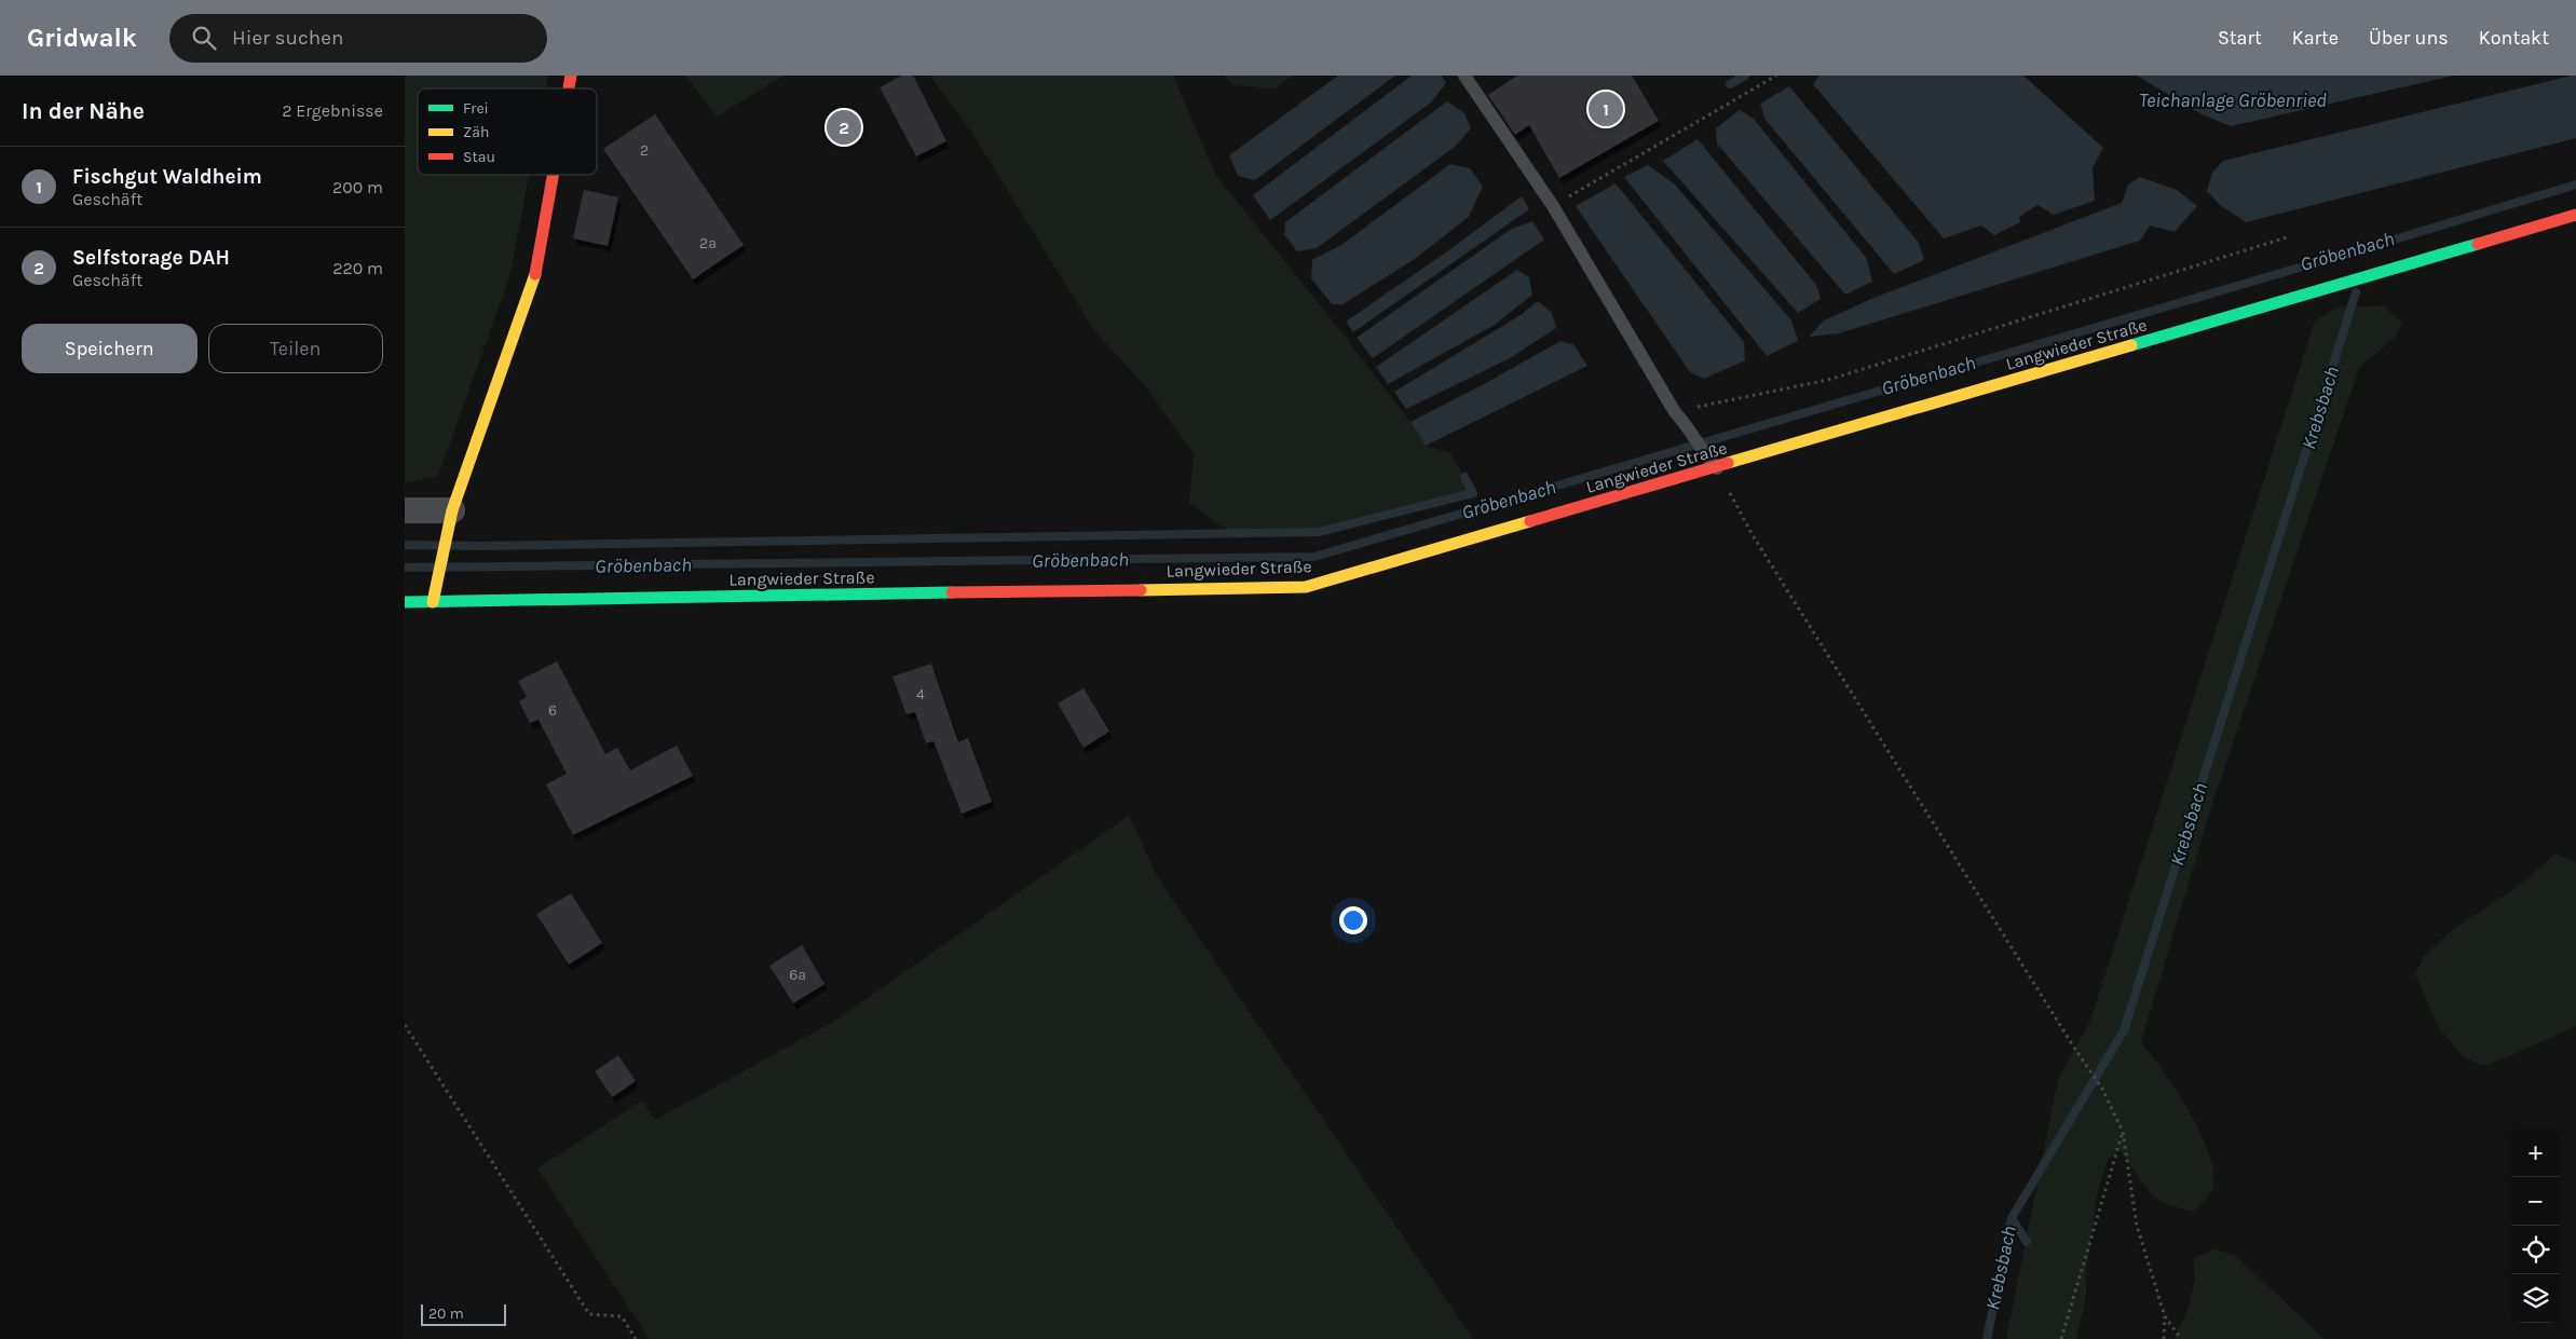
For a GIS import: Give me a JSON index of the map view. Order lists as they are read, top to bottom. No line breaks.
{"streets":{"street":["Langwieder Straße"]},"water":["Teichanlage Gröbenried","Gröbenbach","Krebsbach"],"house_numbers":["2","2a","4","6","6a"],"legend":["Frei","Zäh","Stau"],"scale_bar":"20 m","page":{"header":"Gridwalk","search":"Hier suchen","nav":["Start","Karte","Über uns","Kontakt"],"heading":["In der Nähe","2 Ergebnisse"],"pins":["1","2"],"list":[{"mark":"1","name":"Fischgut Waldheim","note":"Geschäft","value":"200 m"},{"mark":"2","name":"Selfstorage DAH","note":"Geschäft","value":"220 m"}],"buttons":["Speichern","Teilen"],"map_buttons":["+","−"],"scale":"20 m"}}
